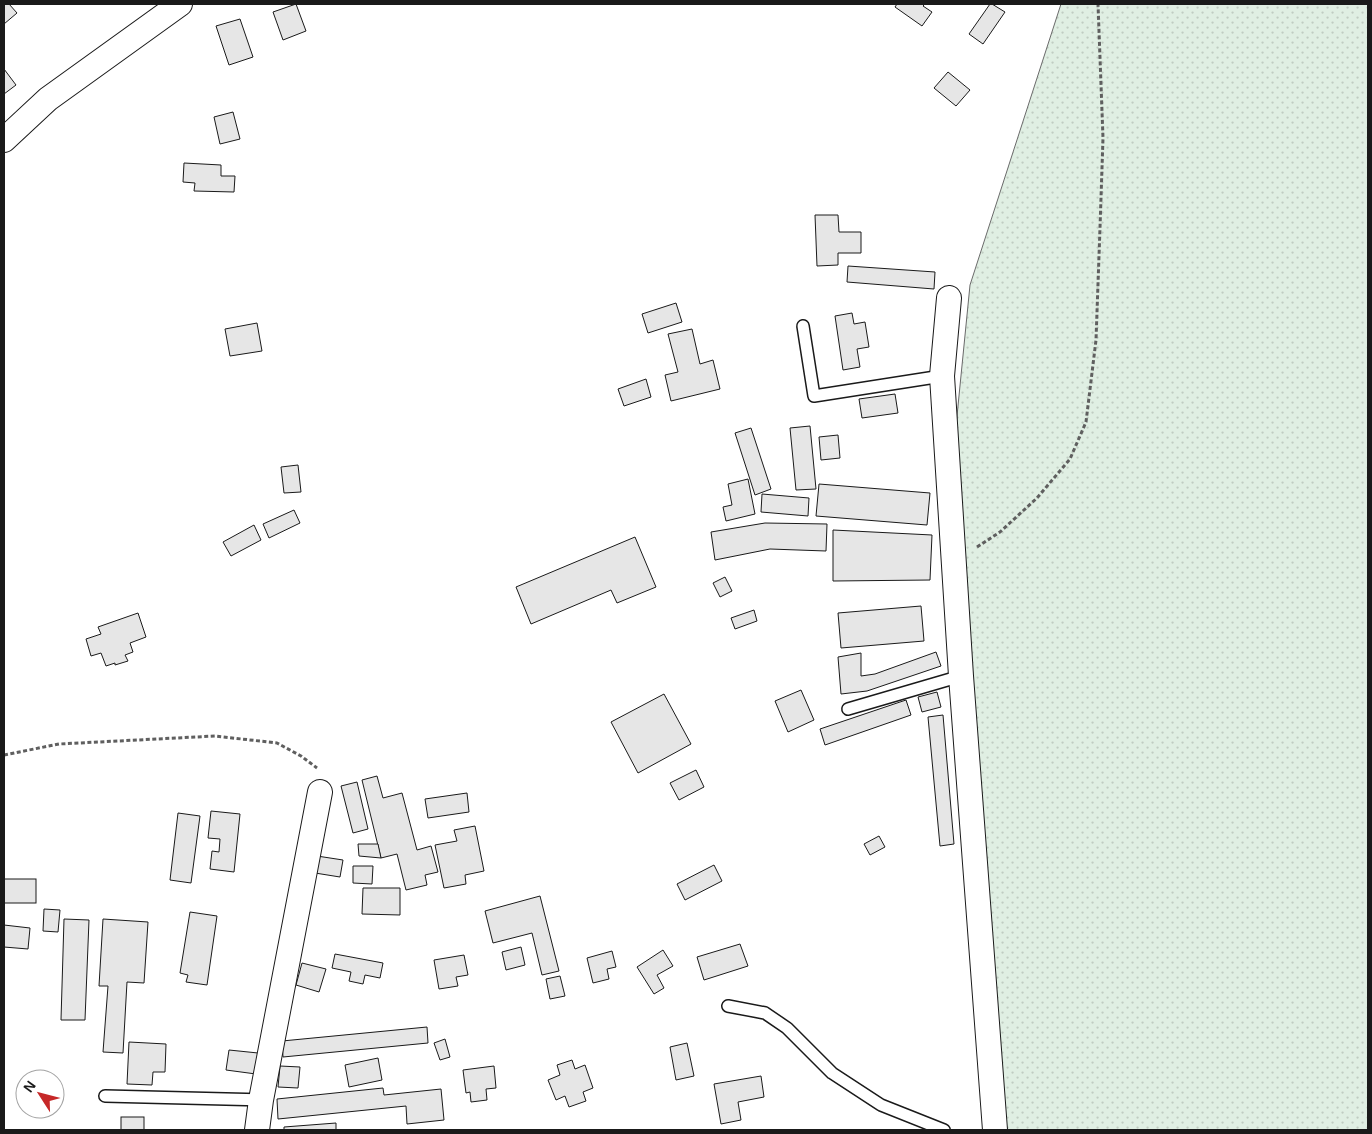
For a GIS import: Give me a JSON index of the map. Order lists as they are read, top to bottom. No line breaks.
{"north":"top left"}
